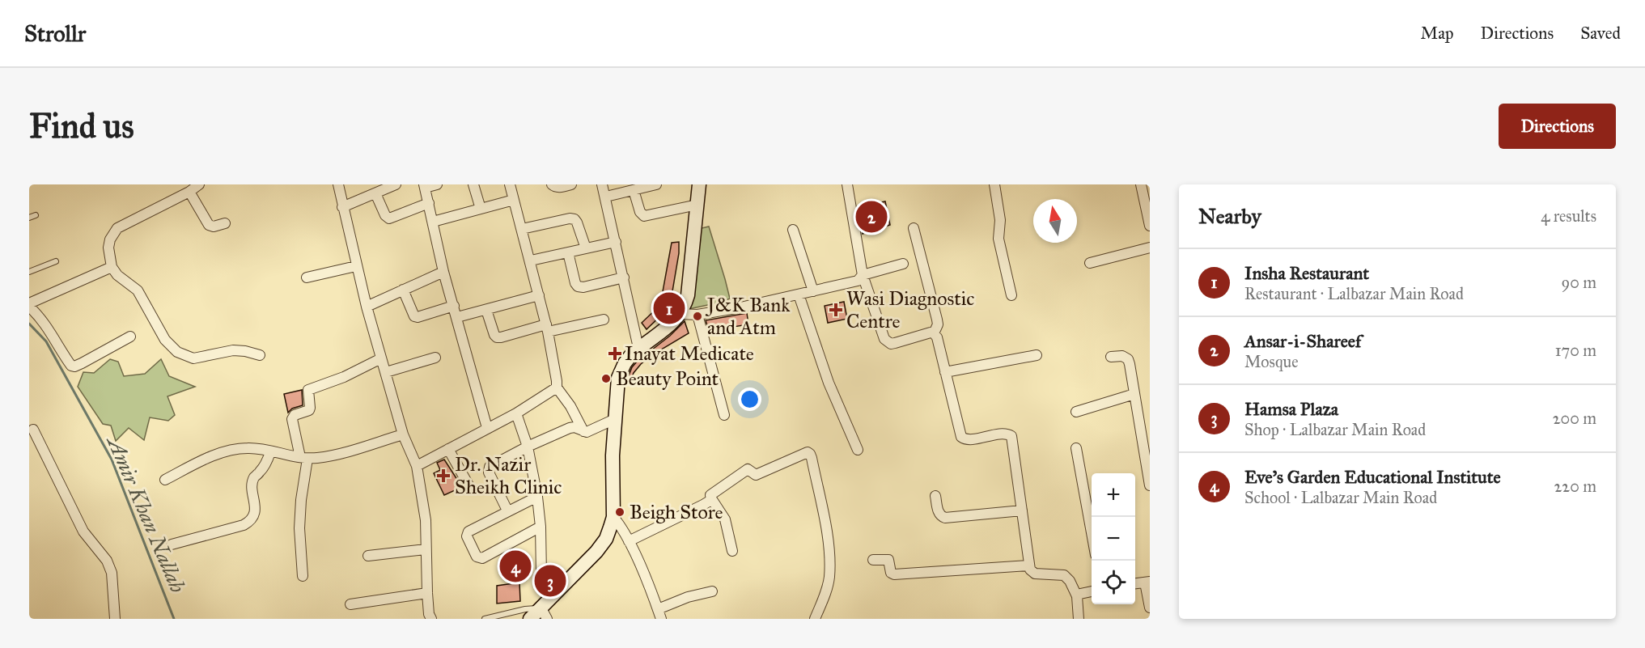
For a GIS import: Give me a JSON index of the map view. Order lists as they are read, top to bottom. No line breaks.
{"water":["Amir Khan Nallah"],"places":{"health":["Wasi Diagnostic Centre","Inayat Medicate","Dr. Nazir Sheikh Clinic"],"other":["J&K Bank and Atm","Beauty Point","Beigh Store"]},"north":"top","page":{"header":"Strollr","nav":["Map","Directions","Saved"],"buttons":"Directions","title":"Find us","heading":["Nearby","4 results"],"pins":["2","1","4","3"],"list":[{"mark":"1","name":"Insha Restaurant","note":"Restaurant · Lalbazar Main Road","value":"90 m"},{"mark":"2","name":"Ansar-i-Shareef","note":"Mosque","value":"170 m"},{"mark":"3","name":"Hamsa Plaza","note":"Shop · Lalbazar Main Road","value":"200 m"},{"mark":"4","name":"Eve's Garden Educational Institute","note":"School · Lalbazar Main Road","value":"220 m"}],"map_buttons":["+","−"]}}
